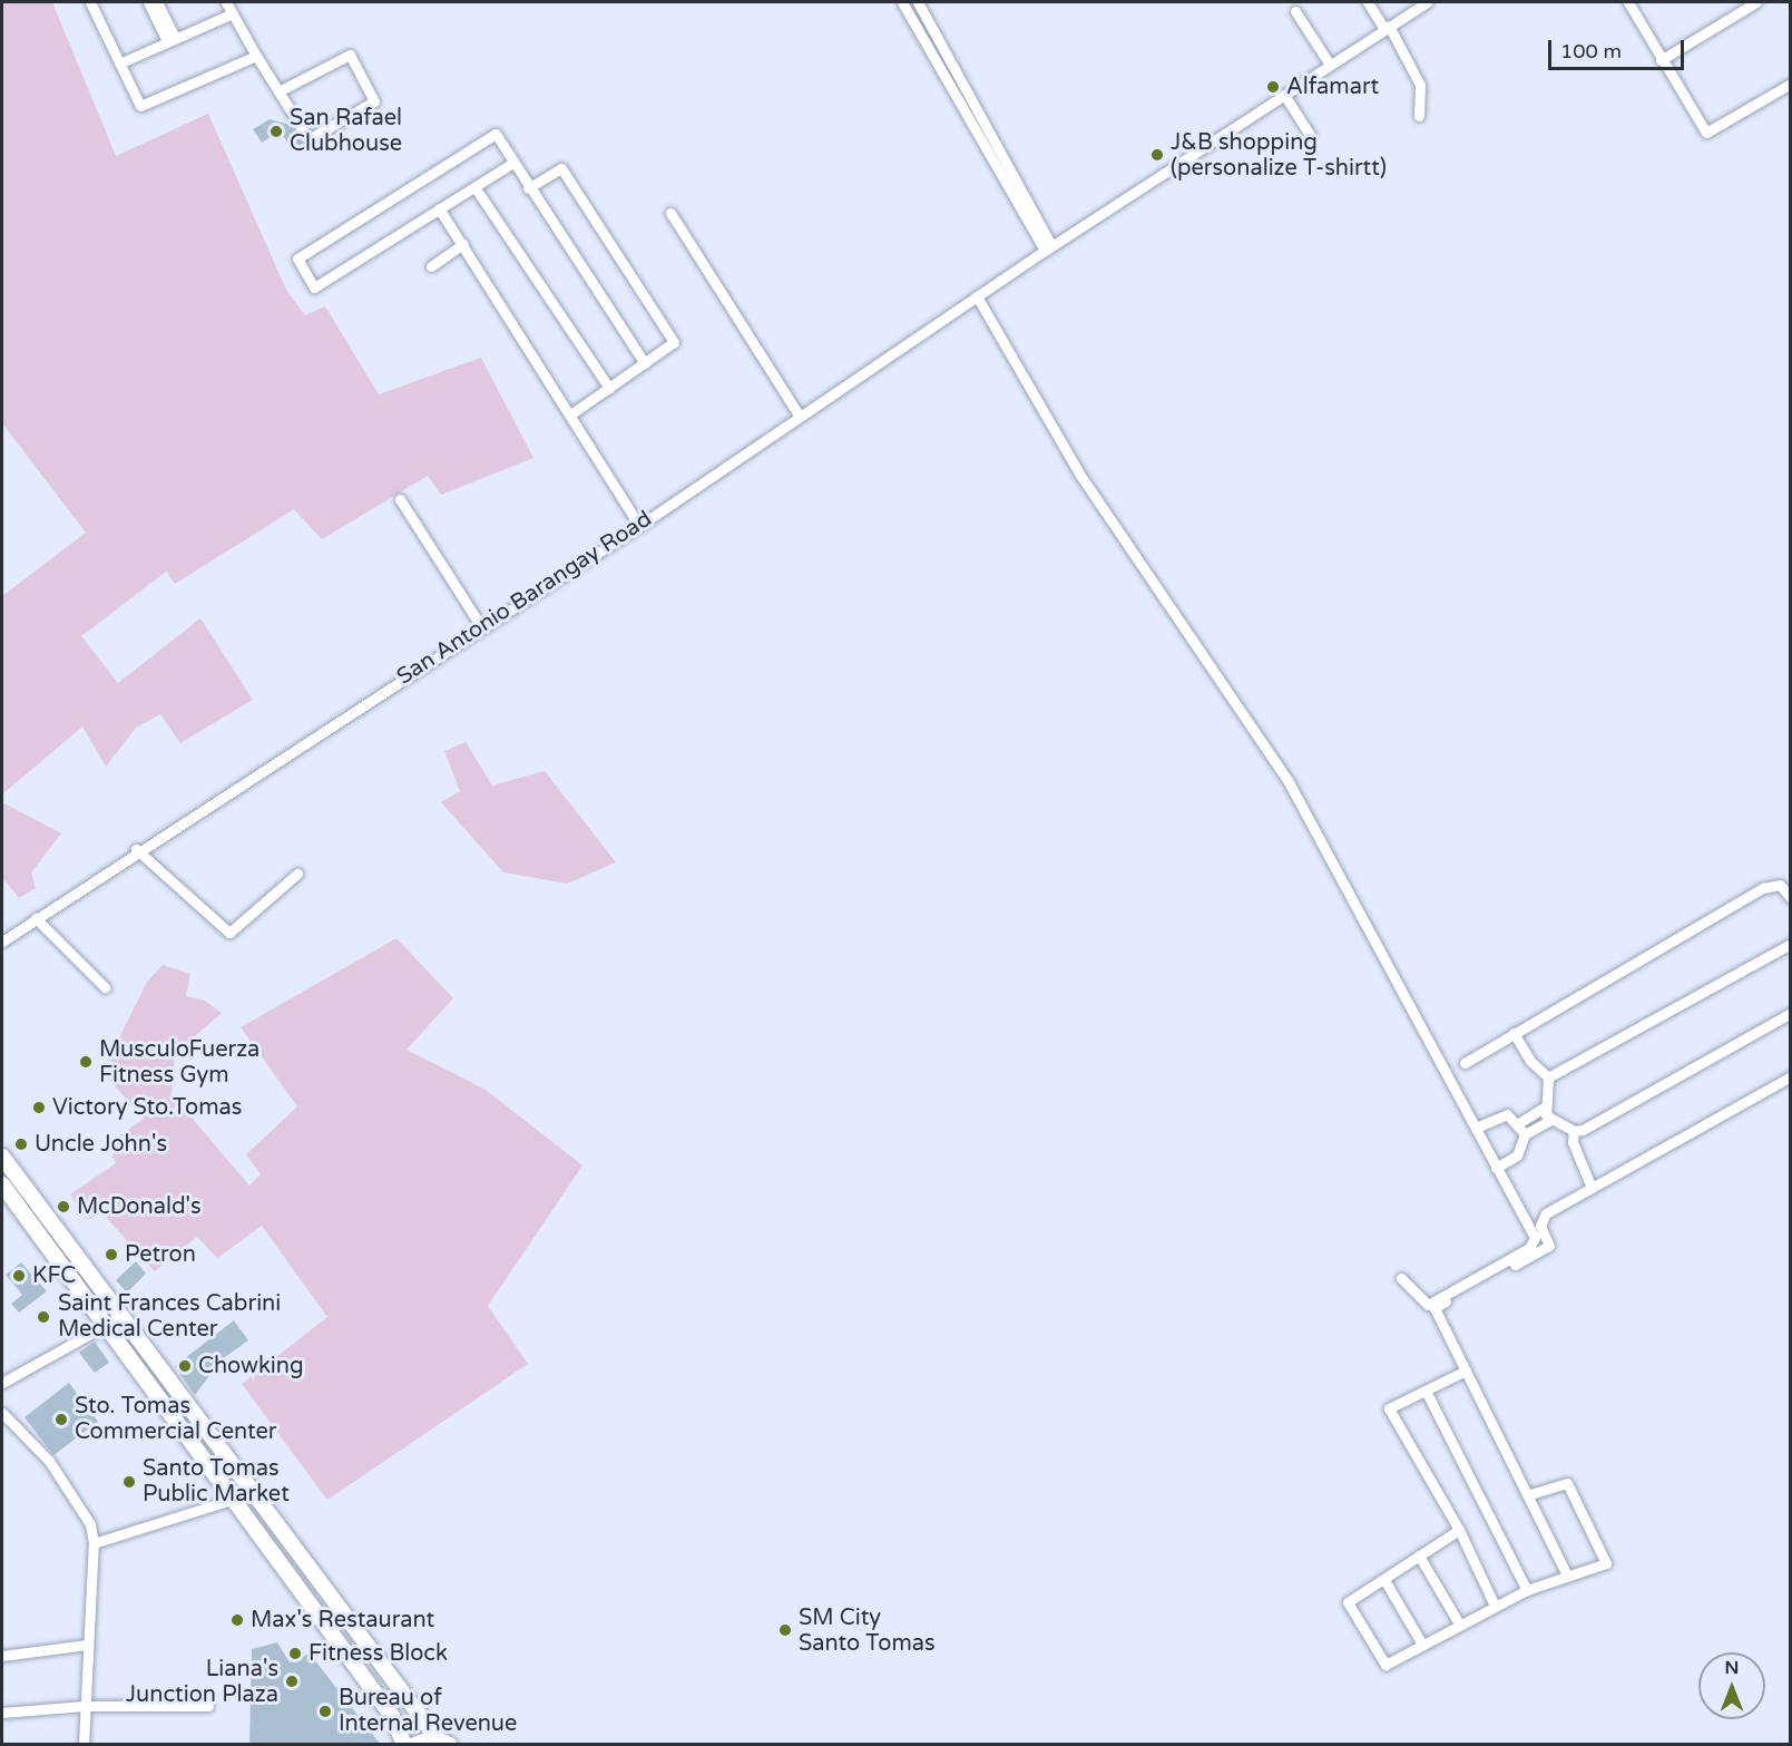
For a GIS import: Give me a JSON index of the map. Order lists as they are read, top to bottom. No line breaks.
{"streets":{"street":["San Antonio Barangay Road"]},"places":["Alfamart","San Rafael Clubhouse","J&B shopping (personalize T-shirtt)","MusculoFuerza Fitness Gym","Victory Sto.Tomas","Uncle John's","McDonald's","Petron","KFC","Saint Frances Cabrini Medical Center","Chowking","Sto. Tomas Commercial Center","Santo Tomas Public Market","Max's Restaurant","SM City Santo Tomas","Fitness Block","Liana's Junction Plaza","Bureau of Internal Revenue"],"scale_bar":"100 m","north":"top"}
